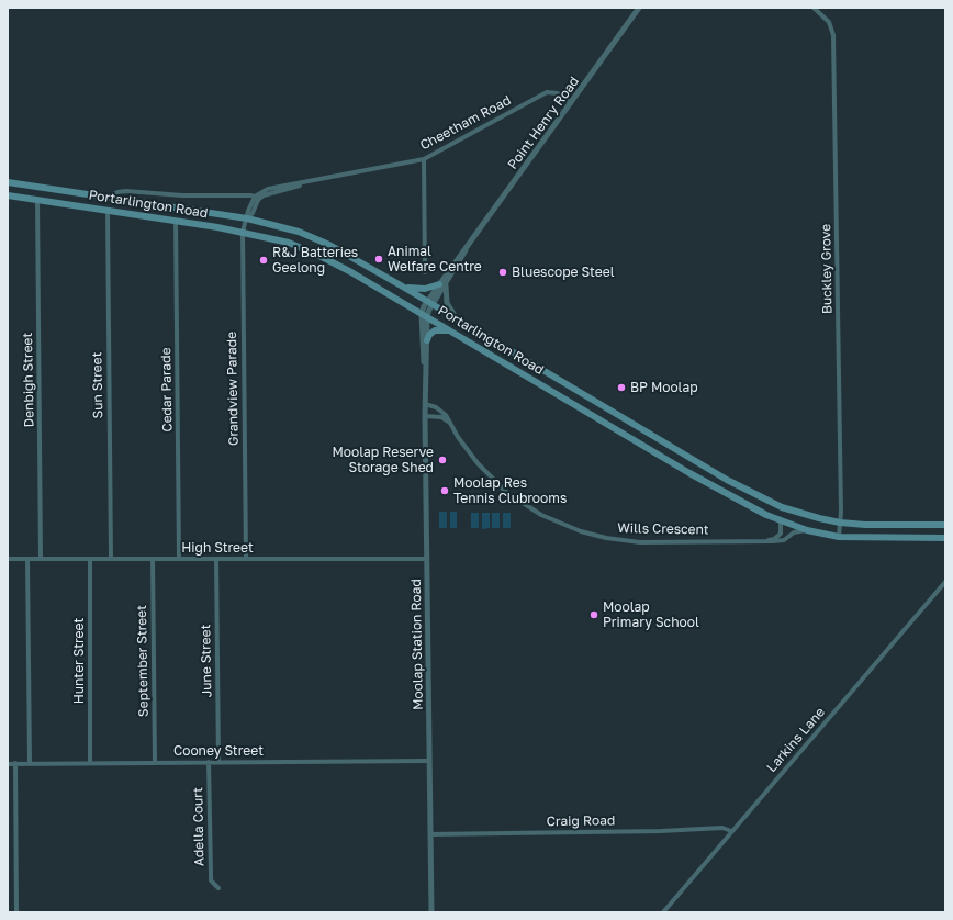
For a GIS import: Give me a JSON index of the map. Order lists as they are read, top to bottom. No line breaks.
{"streets":{"main road":["Portarlington Road"],"street":["Cheetham Road","Point Henry Road","Buckley Grove","Denbigh Street","Sun Street","Grandview Parade","Cedar Parade","Wills Crescent","High Street","Moolap Station Road","Hunter Street","September Street","June Street","Larkins Lane","Cooney Street","Craig Road","Adella Court"]},"crossings":[["Cheetham Road","Point Henry Road"],["Point Henry Road","Portarlington Road"],["Point Henry Road","Moolap Station Road"],["Portarlington Road","Buckley Grove"],["Portarlington Road","Denbigh Street"],["Portarlington Road","Sun Street"],["Portarlington Road","Grandview Parade"],["Portarlington Road","Cedar Parade"],["Portarlington Road","Wills Crescent"],["Portarlington Road","Moolap Station Road"],["Denbigh Street","High Street"],["Sun Street","High Street"],["Grandview Parade","High Street"],["Cedar Parade","High Street"],["Wills Crescent","Moolap Station Road"],["High Street","Moolap Station Road"],["High Street","Hunter Street"],["High Street","September Street"],["High Street","June Street"],["Moolap Station Road","Cooney Street"],["Moolap Station Road","Craig Road"],["Hunter Street","Cooney Street"],["September Street","Cooney Street"],["June Street","Cooney Street"],["Larkins Lane","Craig Road"],["Cooney Street","Adella Court"]],"places":["Animal Welfare Centre","R&J Batteries Geelong","Bluescope Steel","BP Moolap","Moolap Reserve Storage Shed","Moolap Res Tennis Clubrooms","Moolap Primary School"]}
